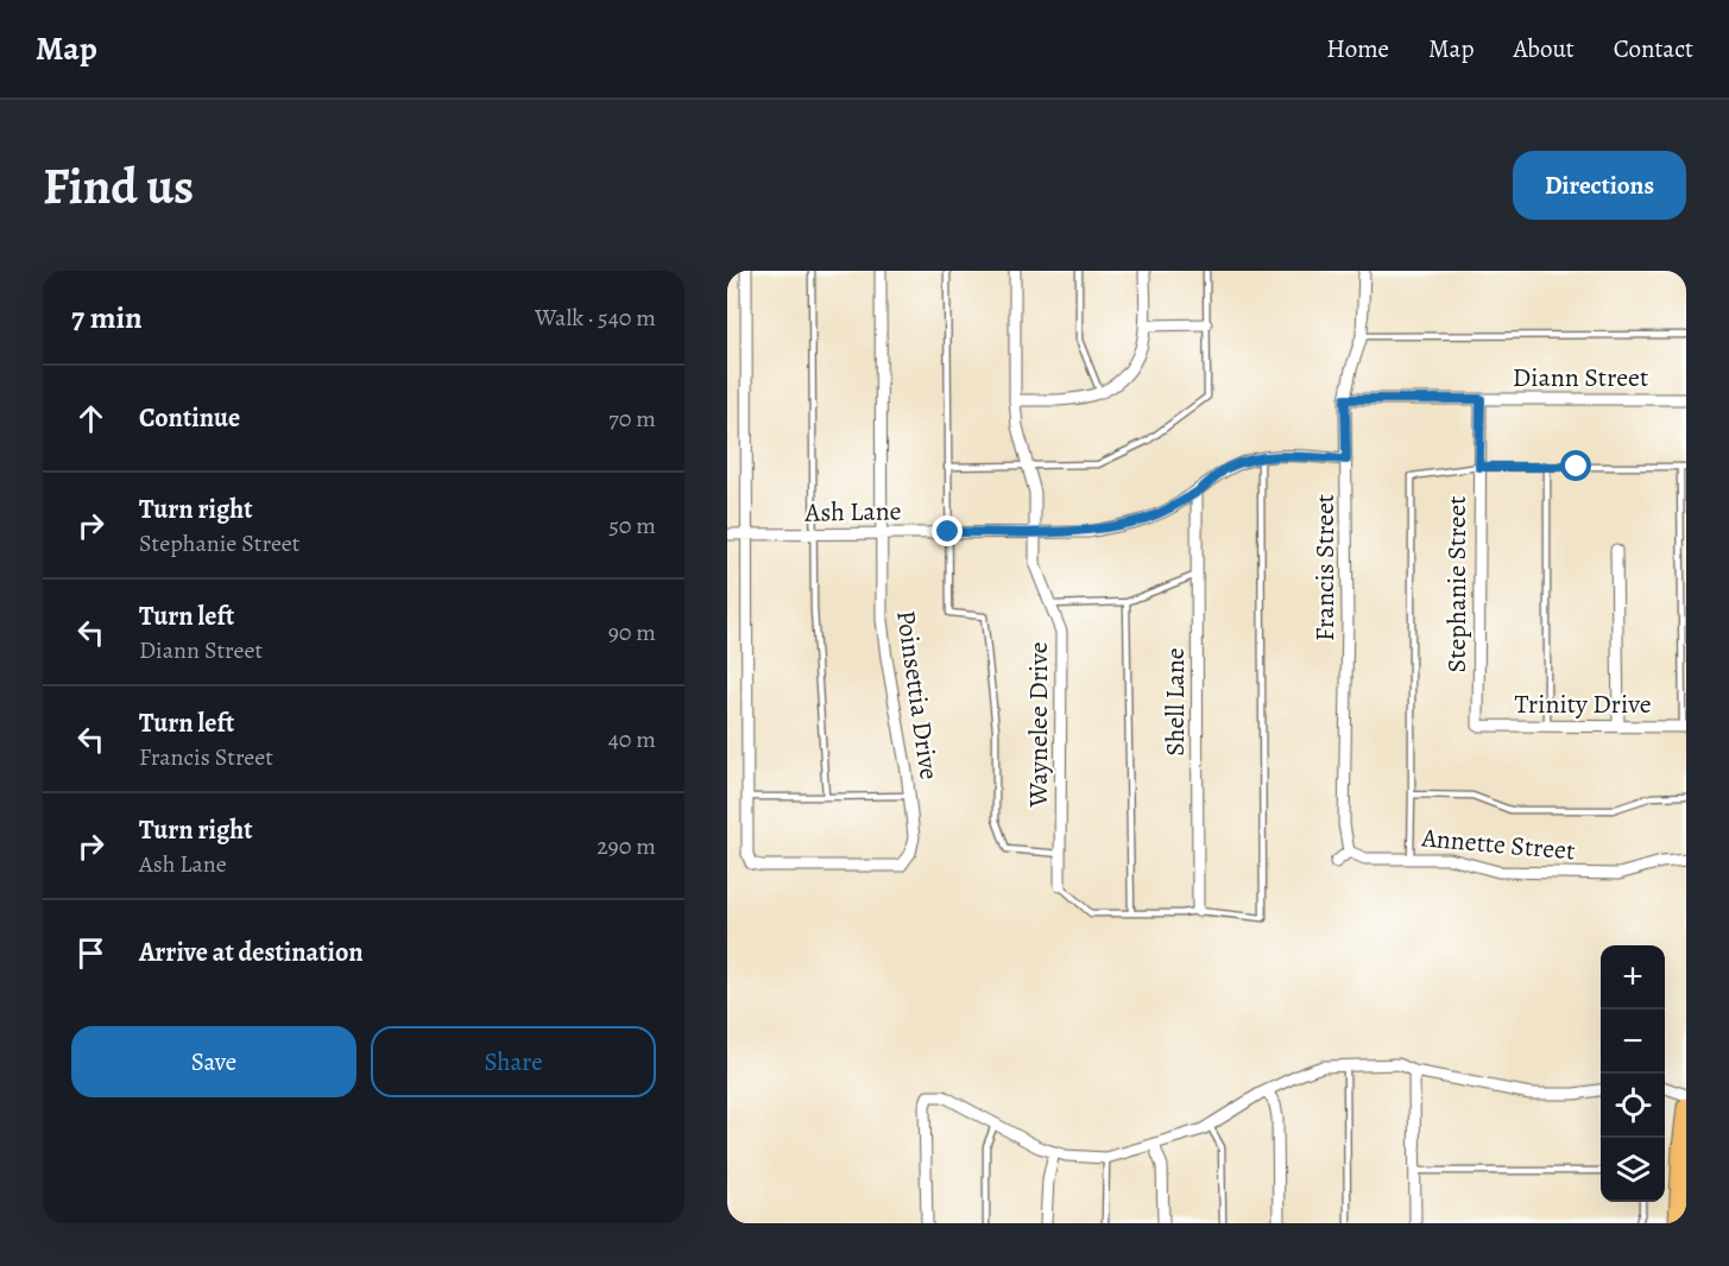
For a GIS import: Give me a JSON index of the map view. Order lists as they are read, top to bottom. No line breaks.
{"streets":{"street":["Diann Street","Ash Lane","Francis Street","Stephanie Street","Poinsettia Drive","Shell Lane","Trinity Drive","Waynelee Drive","Annette Street"]},"crossings":[["Diann Street","Francis Street"],["Diann Street","Stephanie Street"],["Ash Lane","Francis Street"],["Ash Lane","Poinsettia Drive"],["Ash Lane","Shell Lane"],["Ash Lane","Waynelee Drive"],["Francis Street","Annette Street"],["Stephanie Street","Trinity Drive"]],"page":{"header":"Map","nav":["Home","Map","About","Contact"],"buttons":["Directions",["Save","Share"]],"title":"Find us","heading":["7 min","Walk · 540 m"],"list":[["Continue","70 m"],["Turn right","Stephanie Street","50 m"],["Turn left","Diann Street","90 m"],["Turn left","Francis Street","40 m"],["Turn right","Ash Lane","290 m"],"Arrive at destination"],"map_buttons":["+","−"]}}
